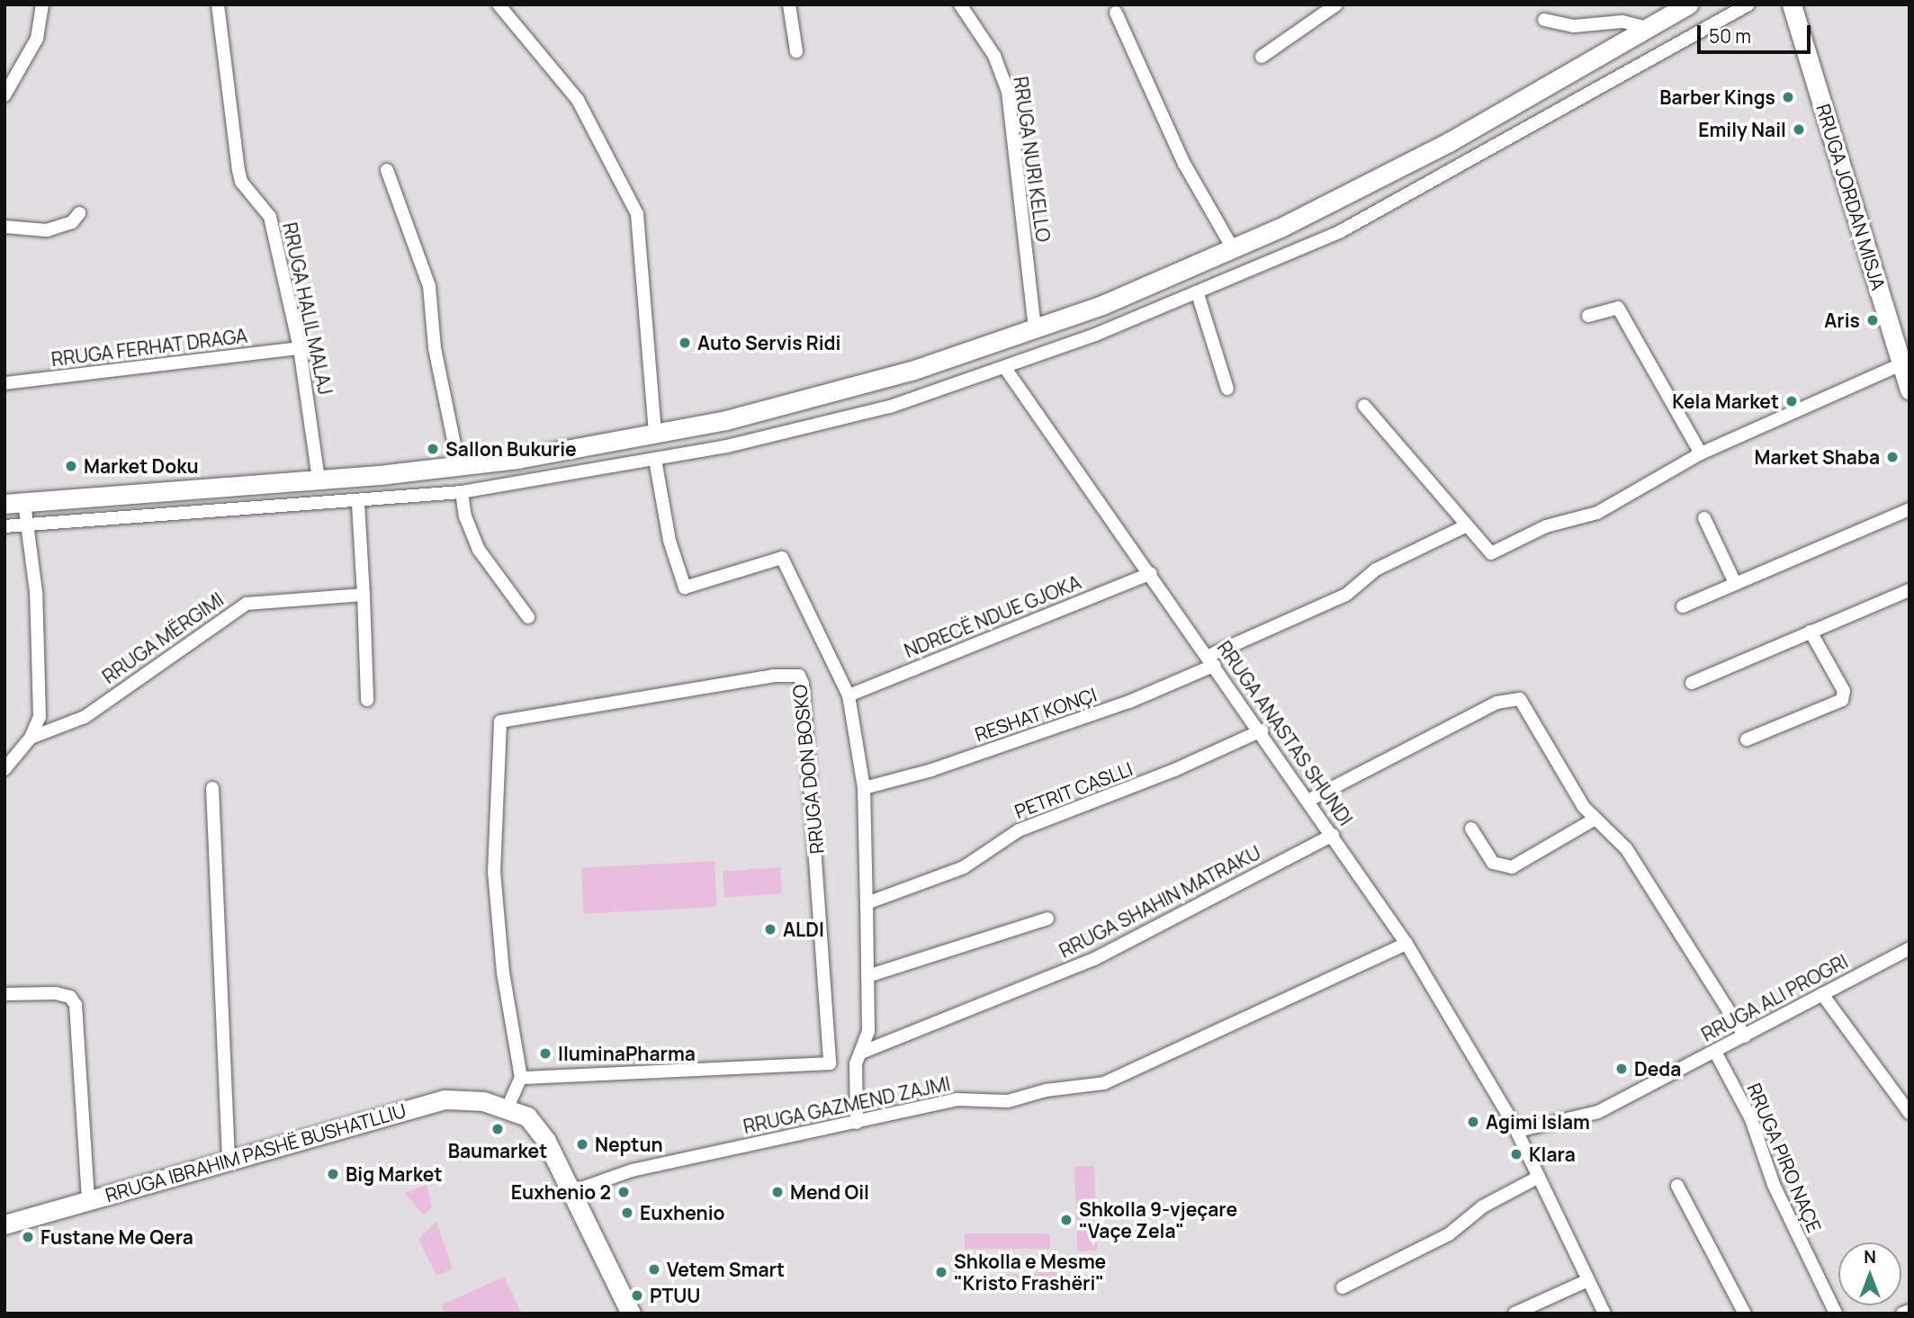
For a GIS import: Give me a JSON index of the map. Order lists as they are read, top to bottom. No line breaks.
{"streets":{"street":["RRUGA NURI KELLO","RRUGA JORDAN MISJA","RRUGA HALIL MALAJ","RRUGA FERHAT DRAGA","NDRECË NDUE GJOKA","RRUGA MËRGIMI","RESHAT KONÇI","RRUGA ANASTAS SHUNDI","RRUGA DON BOSKO","PETRIT CASLLI","RRUGA SHAHIN MATRAKU","RRUGA ALI PROGRI","RRUGA GAZMEND ZAJMI","RRUGA IBRAHIM PASHË BUSHATLLIU","RRUGA PIRO NAÇE"]},"crossings":[["RRUGA HALIL MALAJ","RRUGA FERHAT DRAGA"],["NDRECË NDUE GJOKA","RRUGA ANASTAS SHUNDI"],["RESHAT KONÇI","RRUGA ANASTAS SHUNDI"],["RRUGA ANASTAS SHUNDI","PETRIT CASLLI"],["RRUGA ANASTAS SHUNDI","RRUGA SHAHIN MATRAKU"],["RRUGA ANASTAS SHUNDI","RRUGA ALI PROGRI"],["RRUGA ANASTAS SHUNDI","RRUGA GAZMEND ZAJMI"],["RRUGA ALI PROGRI","RRUGA PIRO NAÇE"]],"places":["Barber Kings","Emily Nail","Aris","Auto Servis Ridi","Kela Market","Sallon Bukurie","Market Shaba","Market Doku","ALDI","IluminaPharma","Deda","Agimi Islam","Baumarket","Neptun","Klara","Big Market","Euxhenio 2","Mend Oil","Euxhenio","Shkolla 9-vjeçare \"Vaçe Zela\"","Fustane Me Qera","Vetem Smart","Shkolla e Mesme \"Kristo Frashëri\"","PTUU"],"scale_bar":"50 m","north":"top"}
